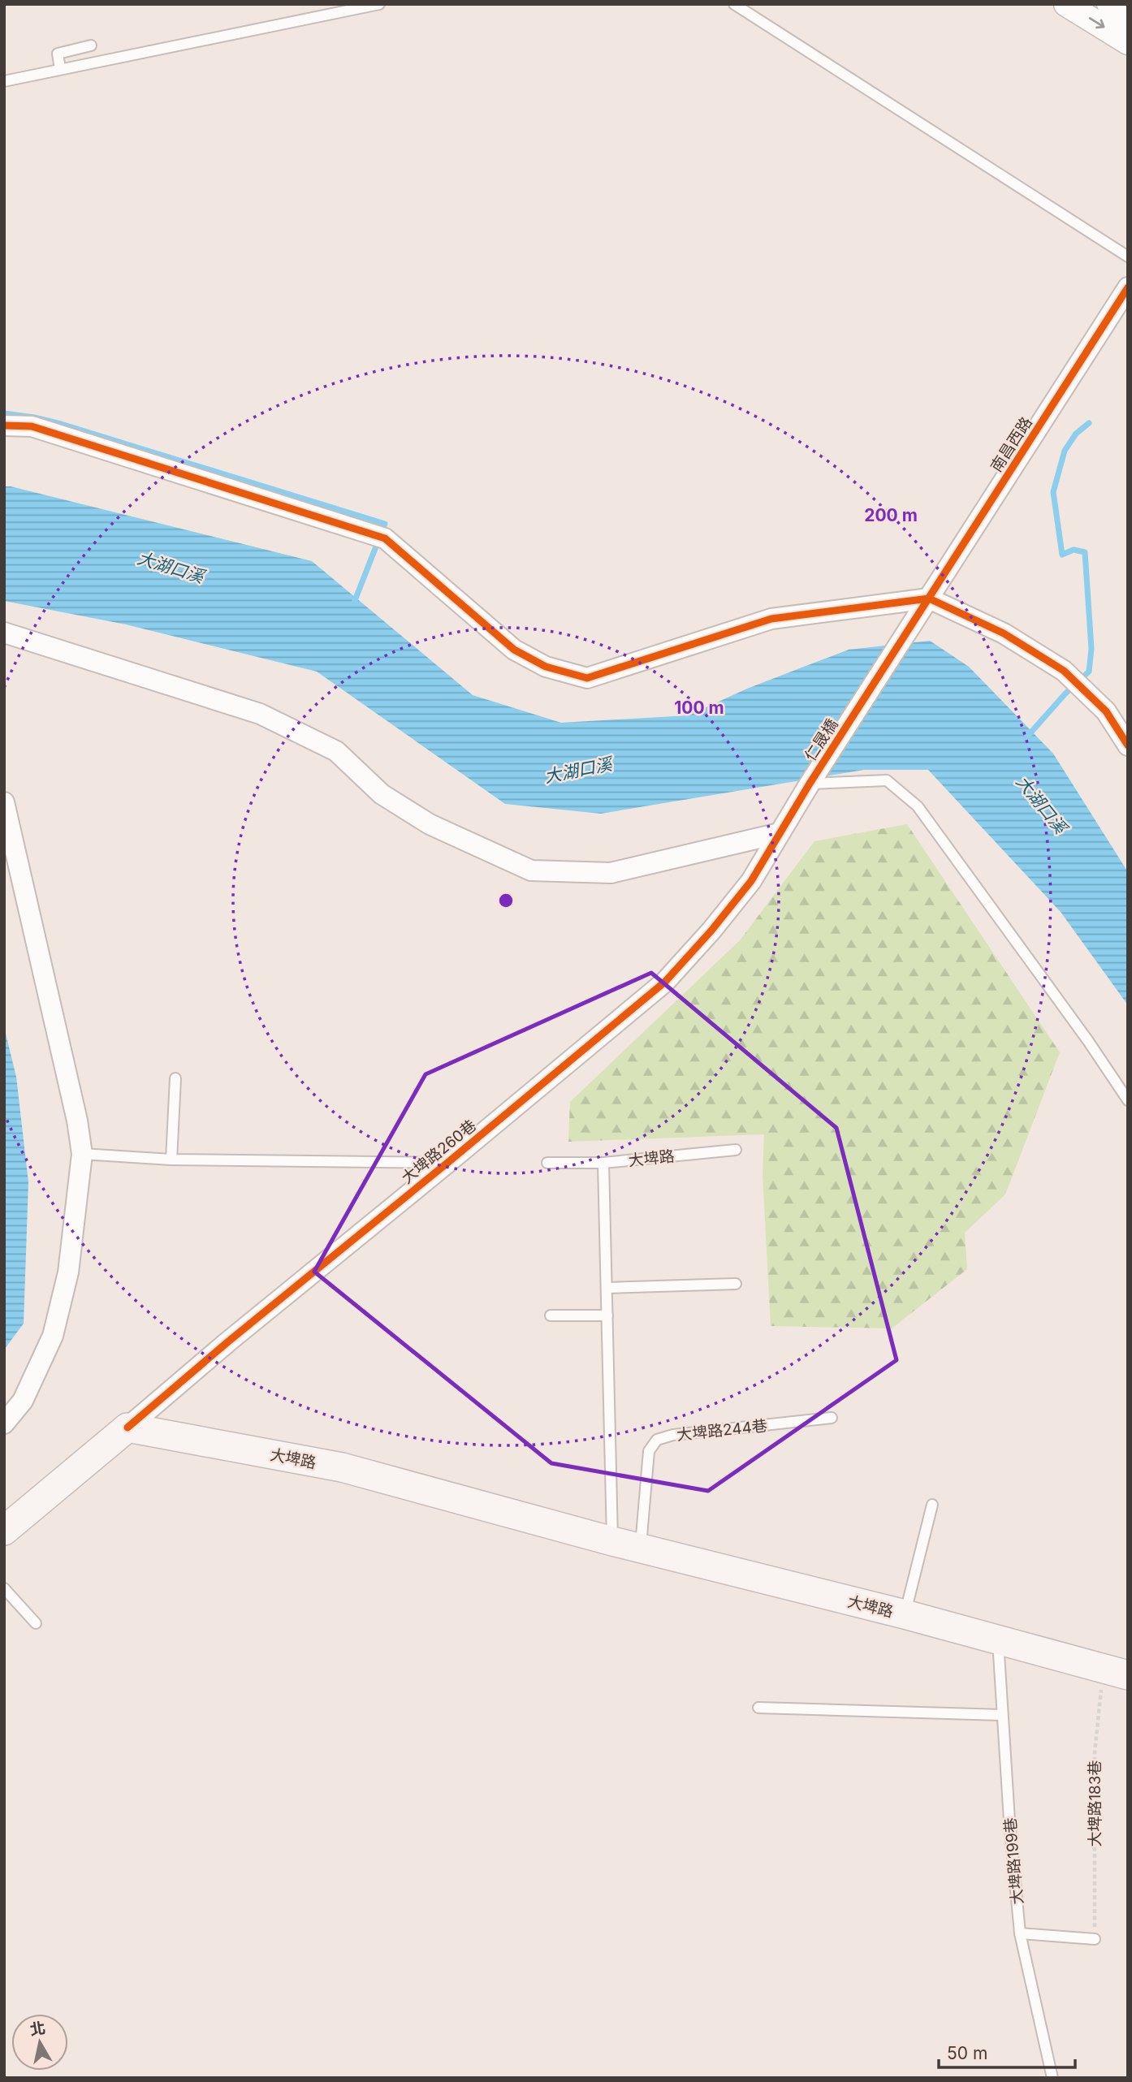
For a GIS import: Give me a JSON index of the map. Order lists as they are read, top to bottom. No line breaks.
{"streets":{"main road":["大埤路"],"street":["南昌西路","仁晟橋","大埤路260巷"],"lane":["大埤路244巷","大埤路199巷"],"path":["大埤路183巷"]},"crossings":[["南昌西路","仁晟橋"],["仁晟橋","大埤路260巷"],["大埤路260巷","大埤路"],["大埤路","大埤路244巷"],["大埤路","大埤路183巷"],["大埤路","大埤路199巷"]],"water":["大湖口溪"],"scale_bar":"50 m","north":"top","rings":["200 m","100 m"]}
